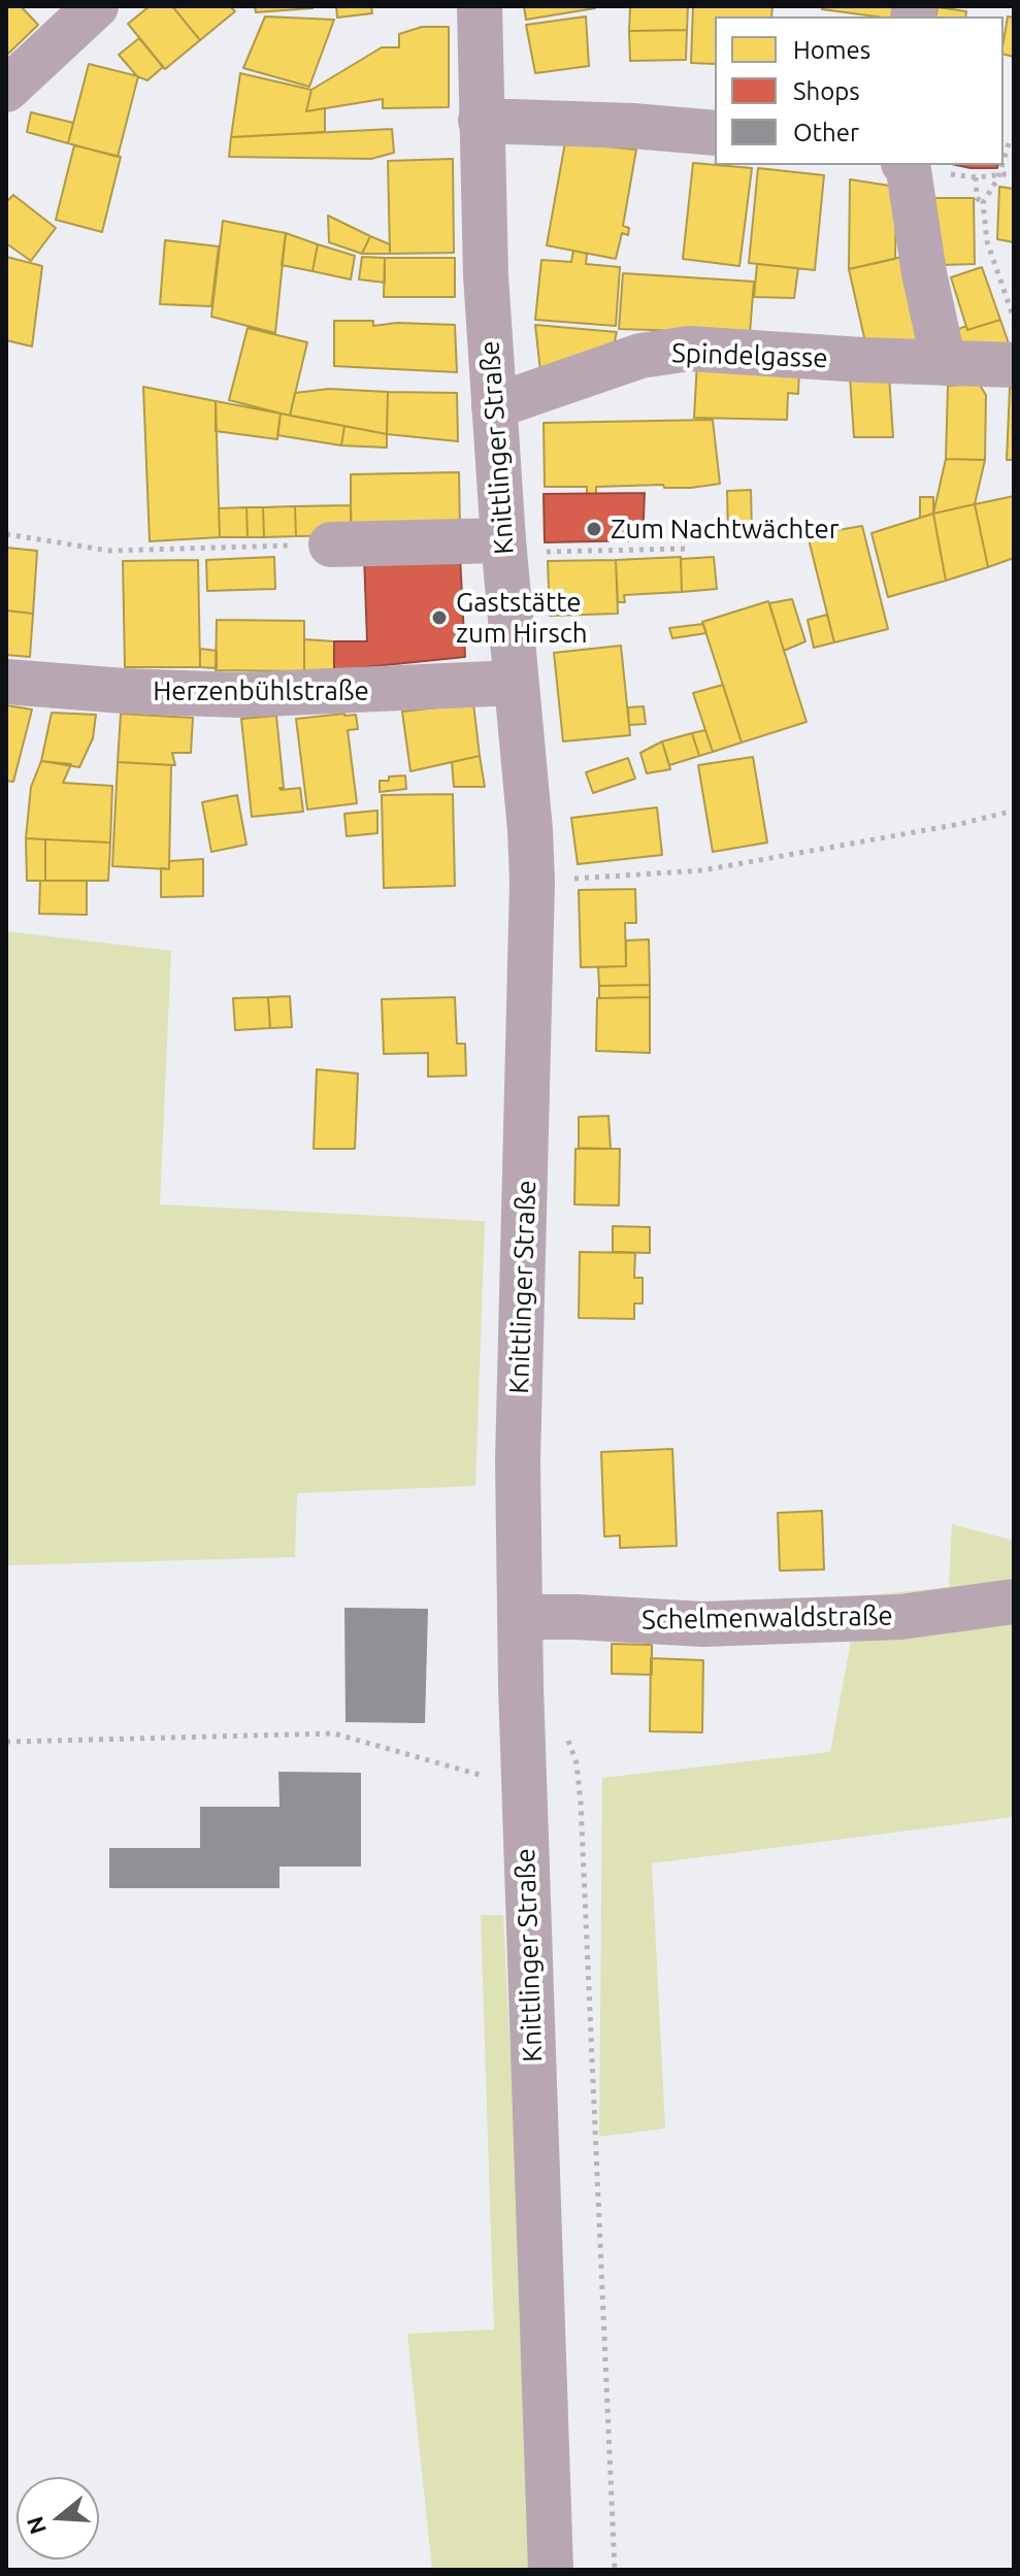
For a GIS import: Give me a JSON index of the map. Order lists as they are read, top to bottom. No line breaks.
{"streets":{"street":["Spindelgasse","Knittlinger Straße","Herzenbühlstraße","Schelmenwaldstraße"]},"crossings":[["Spindelgasse","Knittlinger Straße"],["Knittlinger Straße","Herzenbühlstraße"],["Knittlinger Straße","Schelmenwaldstraße"]],"places":["Zum Nachtwächter","Gaststätte zum Hirsch"],"legend":["Homes","Shops","Other"],"north":"left"}
